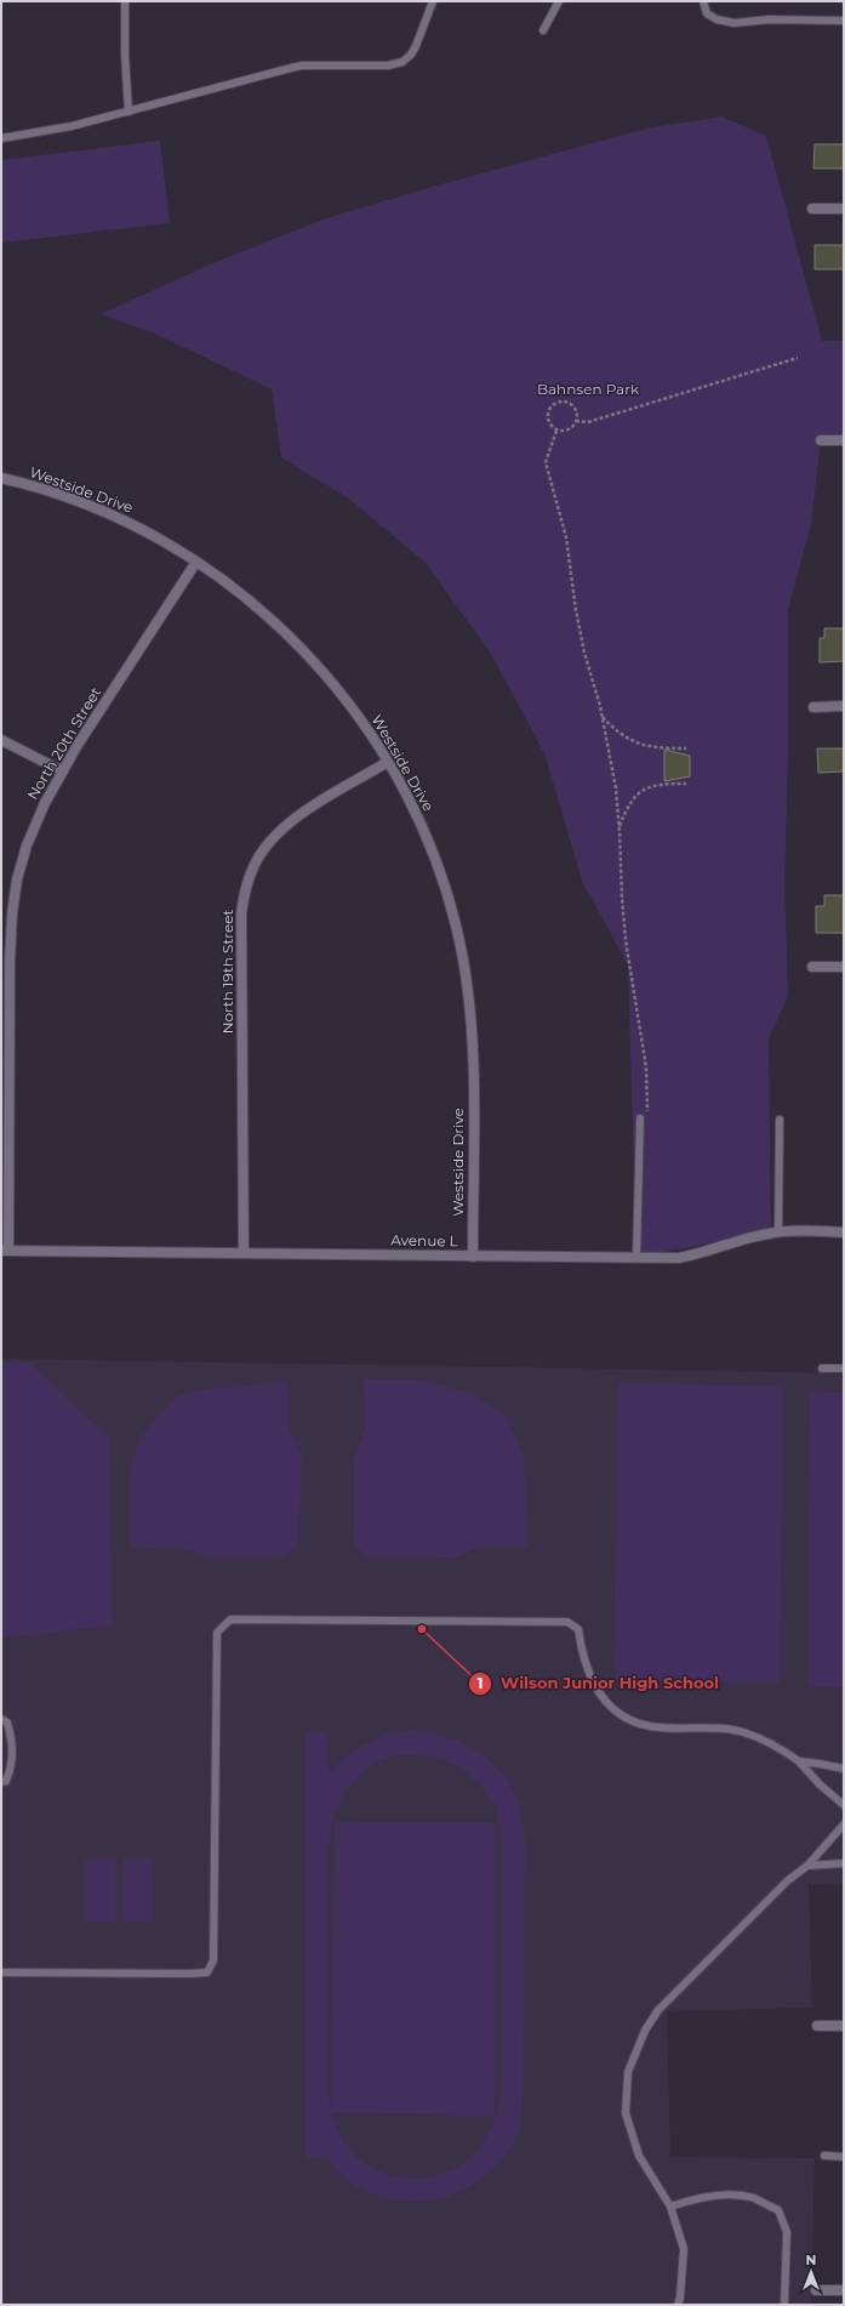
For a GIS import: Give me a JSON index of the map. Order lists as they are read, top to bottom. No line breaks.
{"streets":{"street":["Westside Drive","North 20th Street","North 19th Street","Avenue L"]},"crossings":[["Westside Drive","North 20th Street"],["Westside Drive","North 19th Street"],["Westside Drive","Avenue L"],["North 20th Street","Avenue L"],["North 19th Street","Avenue L"]],"parks":["Bahnsen Park"],"places":["Wilson Junior High School"],"north":"top"}
